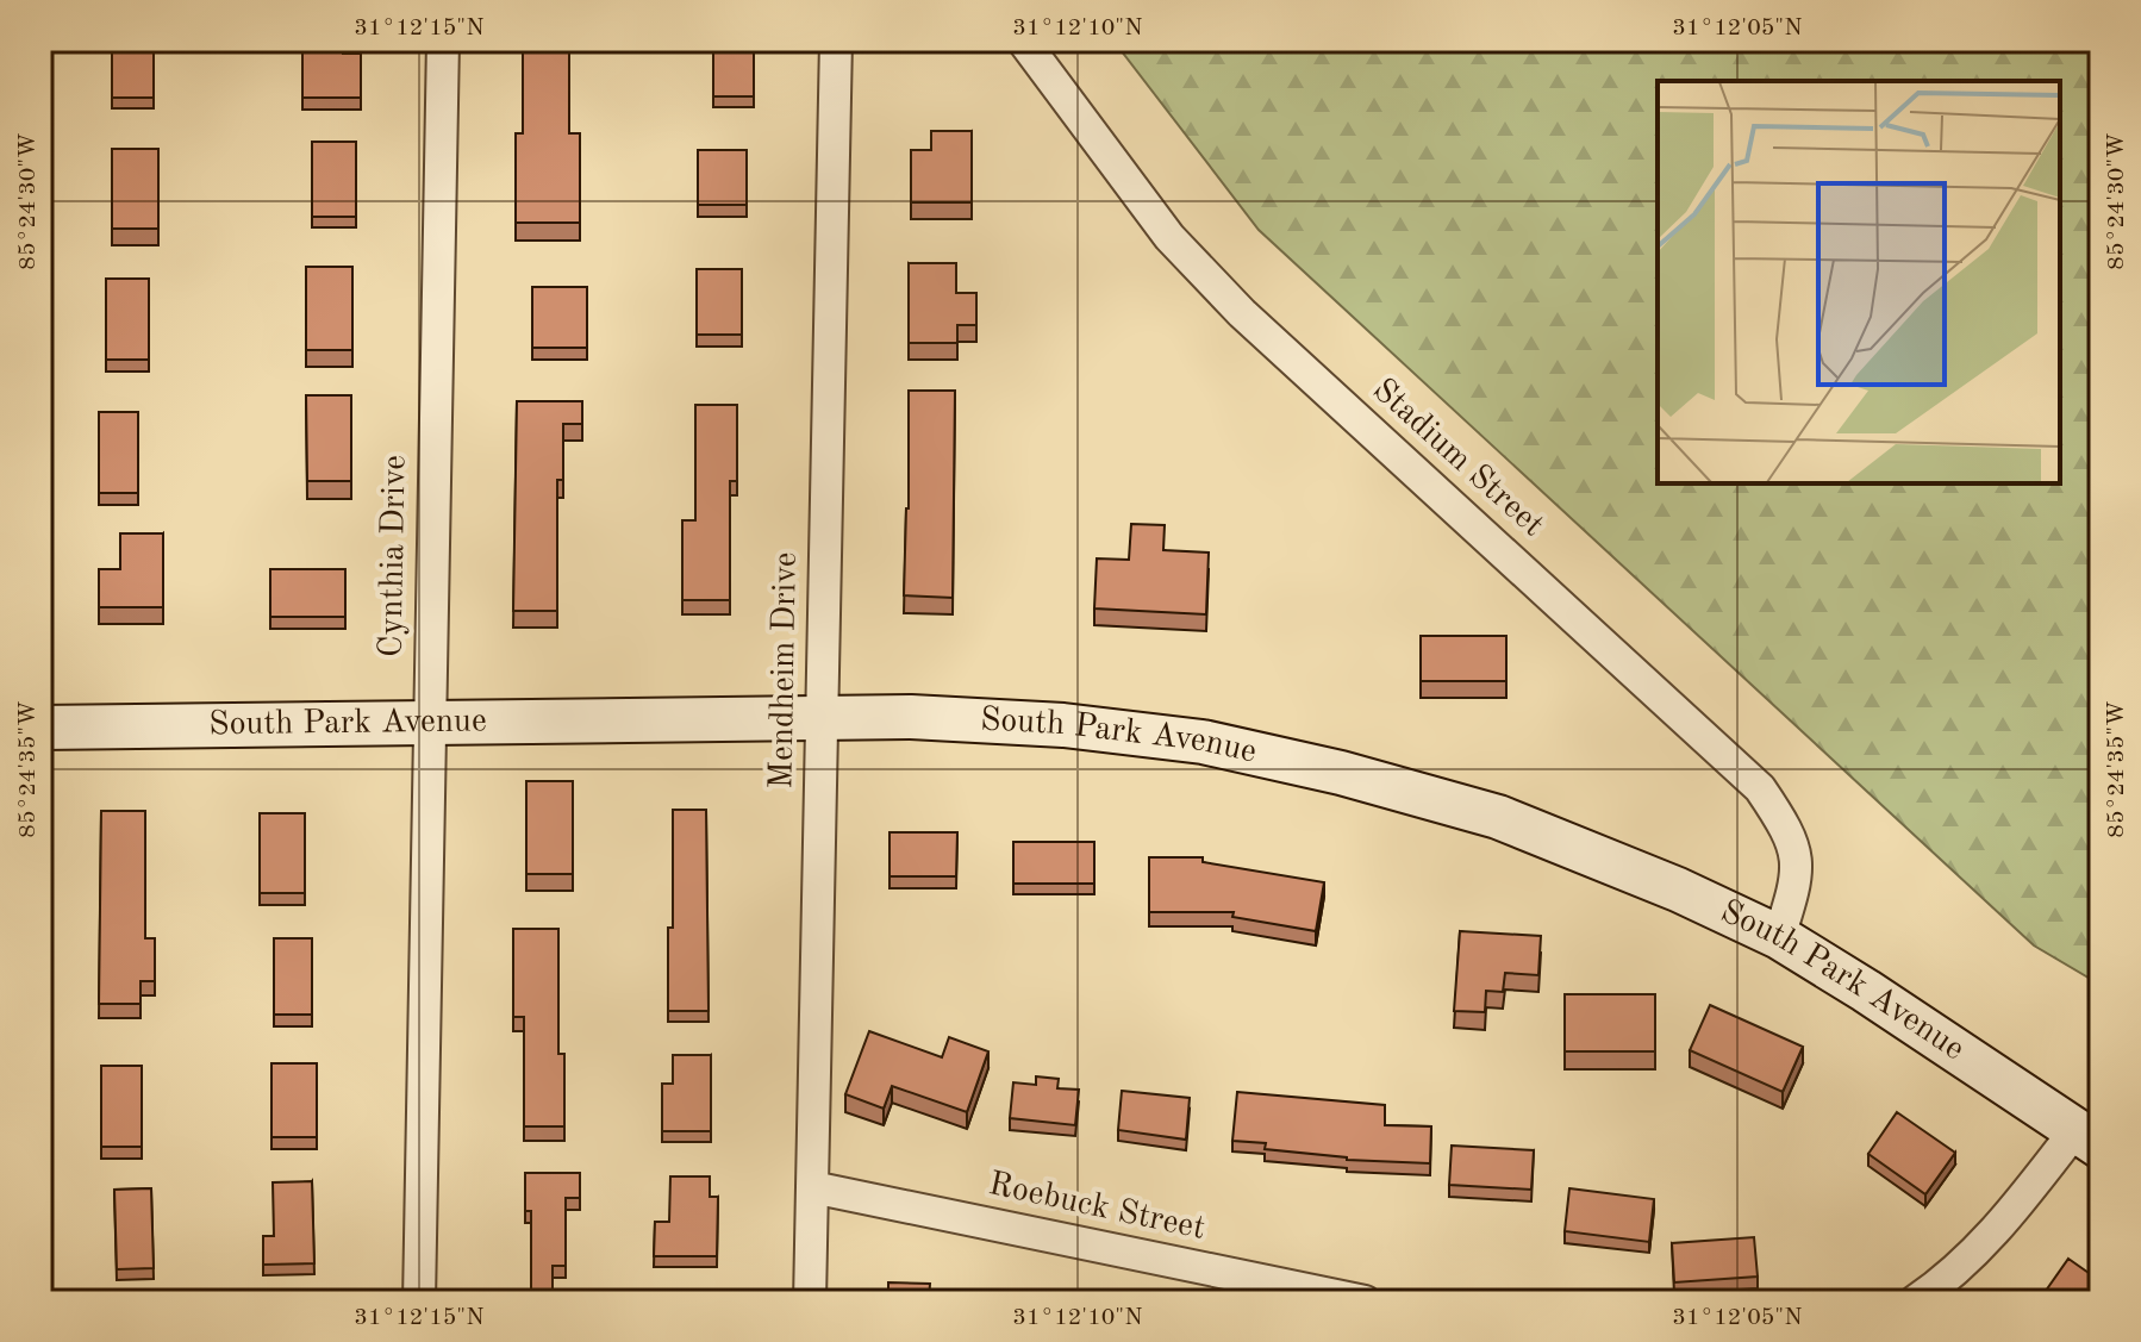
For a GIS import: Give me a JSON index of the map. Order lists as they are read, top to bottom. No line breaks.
{"streets":{"street":["Stadium Street","Cynthia Drive","Mendheim Drive","South Park Avenue","Roebuck Street"]},"crossings":[["Stadium Street","South Park Avenue"],["Cynthia Drive","South Park Avenue"],["Mendheim Drive","South Park Avenue"],["Mendheim Drive","Roebuck Street"]],"coordinates":["31°12'15\"N","31°12'10\"N","31°12'05\"N","85°24'30\"W","85°24'35\"W"]}
